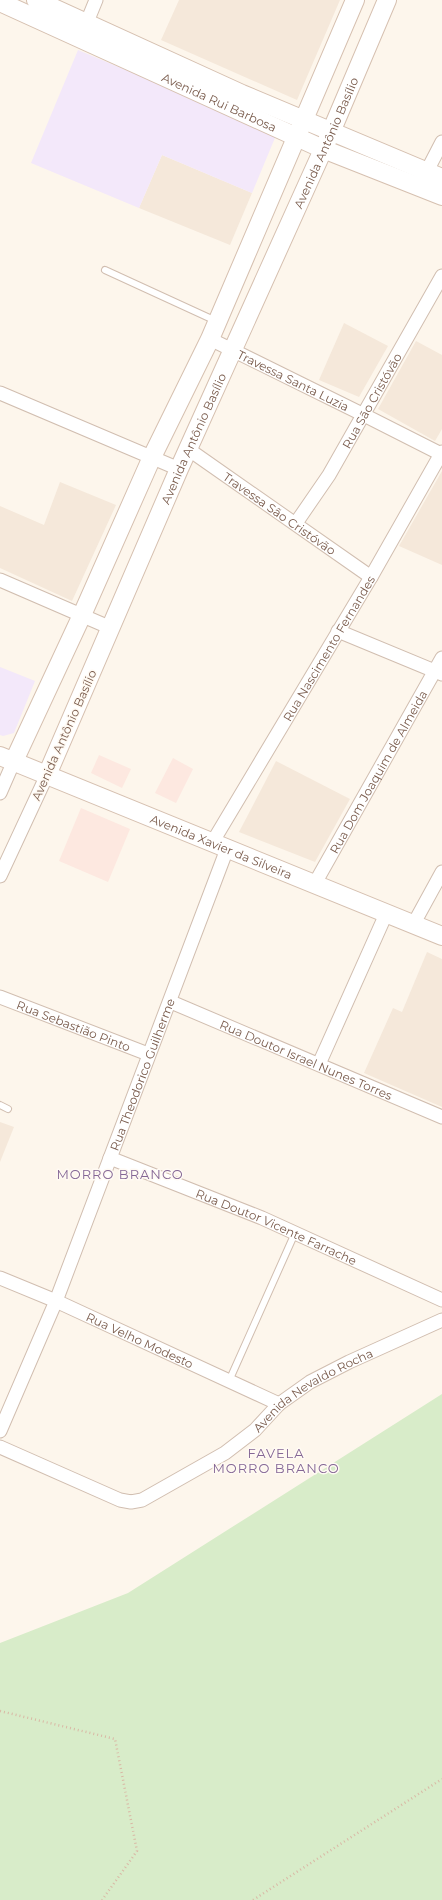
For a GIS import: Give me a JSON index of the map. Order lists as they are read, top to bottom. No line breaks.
{"streets":{"main road":["Avenida Rui Barbosa","Avenida Antônio Basílio","Avenida Xavier da Silveira"],"street":["Travessa Santa Luzia","Rua São Cristóvão","Travessa São Cristóvão","Rua Nascimento Fernandes","Rua Dom Joaquim de Almeida","Rua Sebastião Pinto","Rua Doutor Israel Nunes Torres","Rua Theodorico Guilherme","Rua Doutor Vicente Farrache","Rua Velho Modesto","Avenida Nevaldo Rocha"]},"crossings":[["Avenida Rui Barbosa","Avenida Antônio Basílio"],["Avenida Antônio Basílio","Travessa Santa Luzia"],["Avenida Antônio Basílio","Travessa São Cristóvão"],["Avenida Antônio Basílio","Avenida Xavier da Silveira"],["Travessa Santa Luzia","Rua São Cristóvão"],["Travessa Santa Luzia","Rua Nascimento Fernandes"],["Rua São Cristóvão","Travessa São Cristóvão"],["Travessa São Cristóvão","Rua Nascimento Fernandes"],["Rua Nascimento Fernandes","Avenida Xavier da Silveira"],["Rua Nascimento Fernandes","Rua Theodorico Guilherme"],["Rua Dom Joaquim de Almeida","Avenida Xavier da Silveira"],["Avenida Xavier da Silveira","Rua Theodorico Guilherme"],["Rua Sebastião Pinto","Rua Theodorico Guilherme"],["Rua Doutor Israel Nunes Torres","Rua Theodorico Guilherme"],["Rua Theodorico Guilherme","Rua Doutor Vicente Farrache"],["Rua Theodorico Guilherme","Rua Velho Modesto"],["Rua Velho Modesto","Avenida Nevaldo Rocha"]],"districts":["MORRO BRANCO","FAVELA MORRO BRANCO"]}
